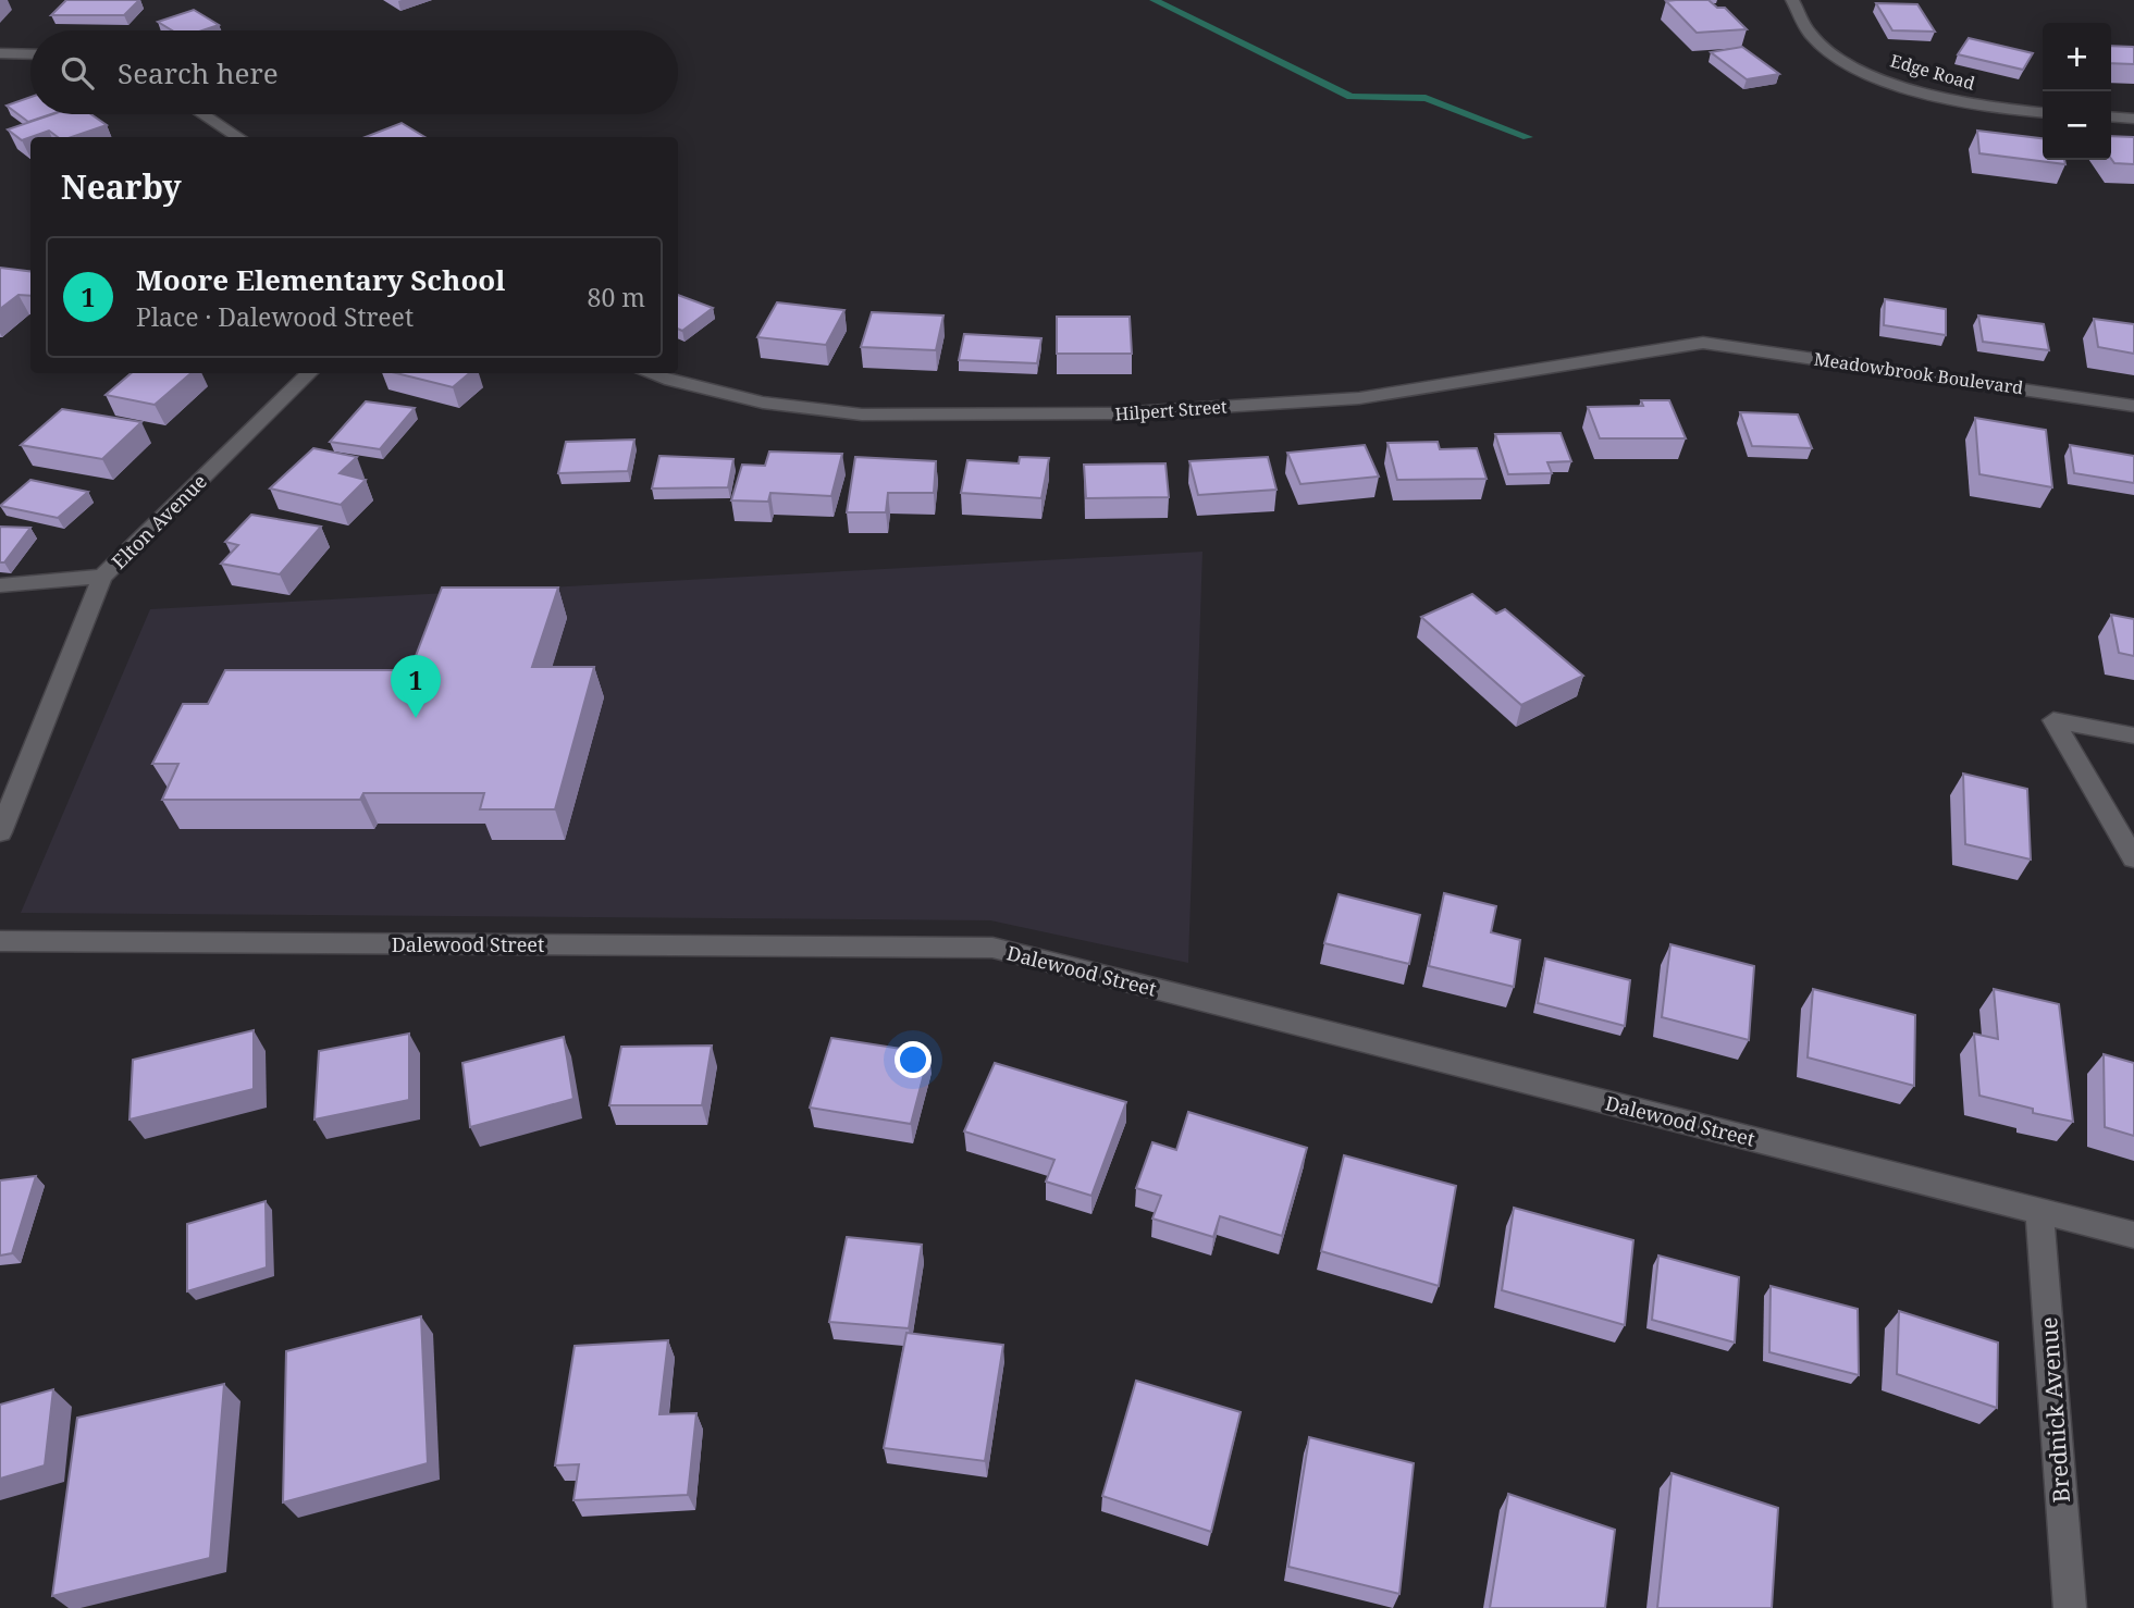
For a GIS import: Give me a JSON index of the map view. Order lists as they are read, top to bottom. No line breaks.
{"streets":{"street":["Edge Road","Meadowbrook Boulevard","Hilpert Street","Elton Avenue","Dalewood Street","Brednick Avenue"]},"crossings":[["Meadowbrook Boulevard","Hilpert Street"],["Dalewood Street","Brednick Avenue"]],"page":{"map_buttons":["+","−"],"search":"Search here","heading":"Nearby","list":[{"mark":"1","name":"Moore Elementary School","note":"Place · Dalewood Street","value":"80 m"}],"pins":"1"}}
